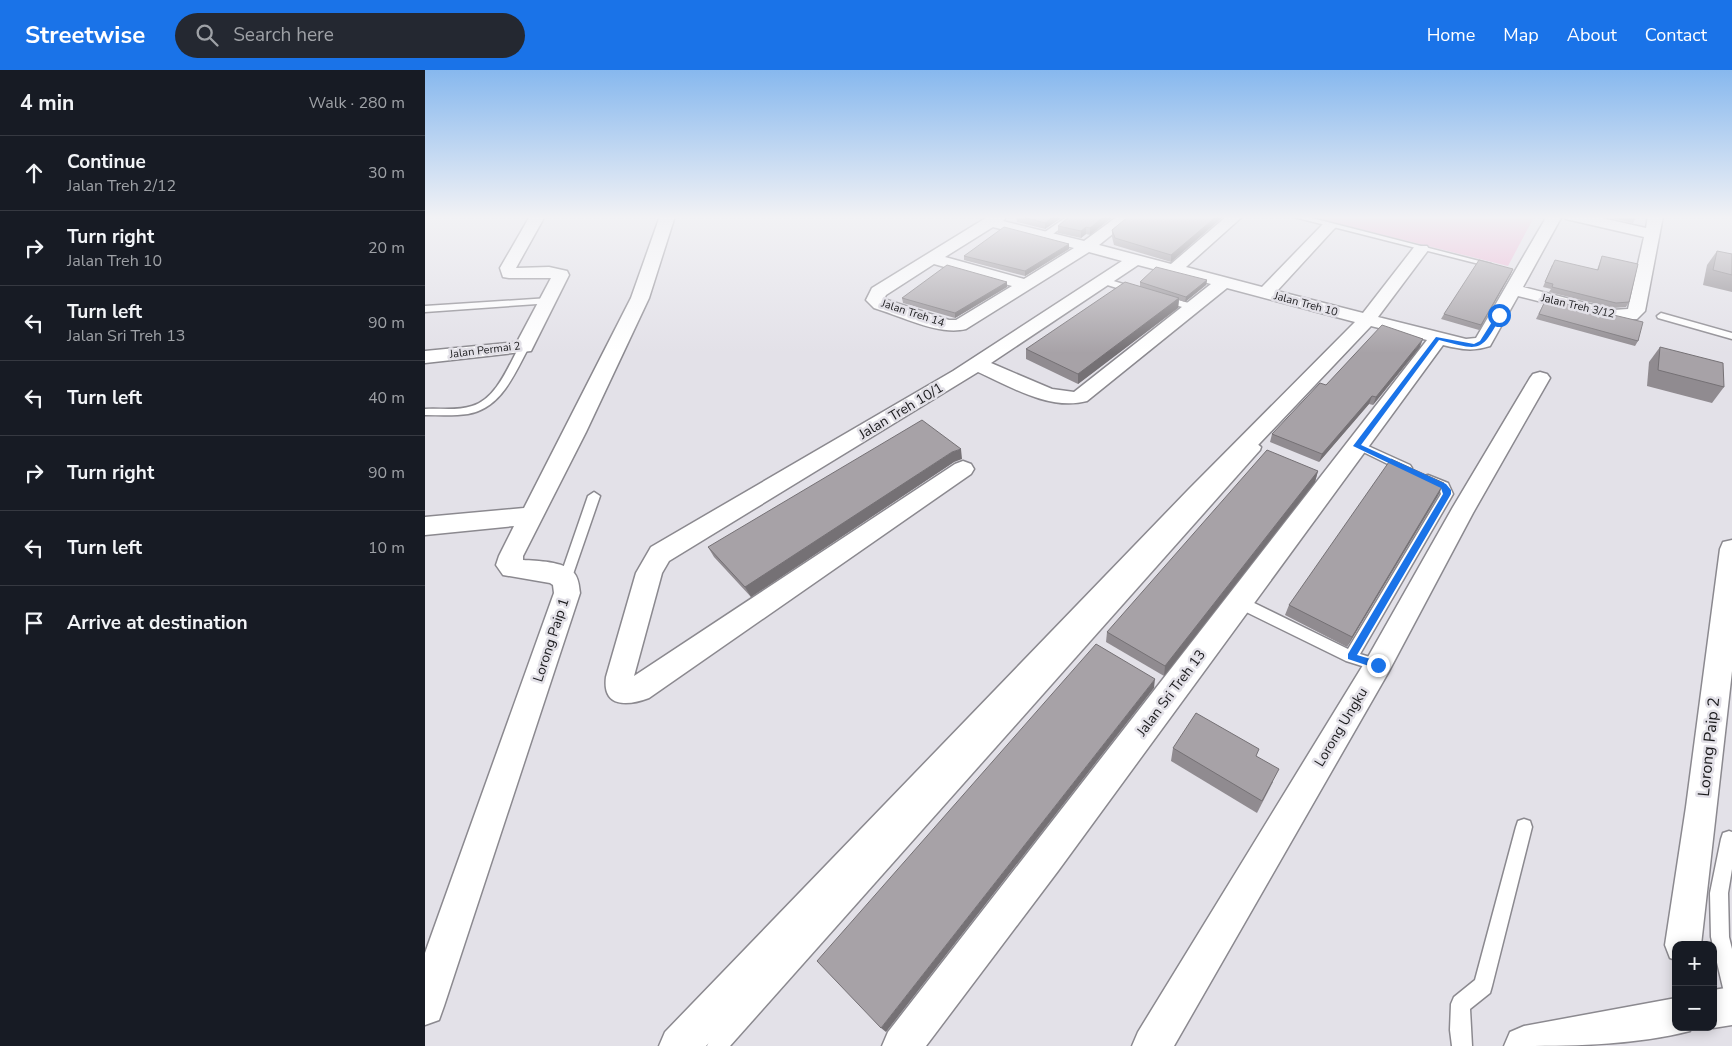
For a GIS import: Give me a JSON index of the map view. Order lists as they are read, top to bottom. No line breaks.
{"streets":{"street":["Jalan Treh 10","Jalan Treh 3/12","Jalan Treh 14","Jalan Permai 2","Jalan Treh 10/1","Lorong Paip 1","Jalan Sri Treh 13","Lorong Ungku","Lorong Paip 2"]},"crossings":[["Jalan Treh 10","Jalan Treh 3/12"],["Jalan Treh 10","Jalan Sri Treh 13"]],"page":{"header":"Streetwise","search":"Search here","nav":["Home","Map","About","Contact"],"heading":["4 min","Walk · 280 m"],"list":[["Continue","Jalan Treh 2/12","30 m"],["Turn right","Jalan Treh 10","20 m"],["Turn left","Jalan Sri Treh 13","90 m"],["Turn left","40 m"],["Turn right","90 m"],["Turn left","10 m"],"Arrive at destination"],"map_buttons":["+","−"]}}
